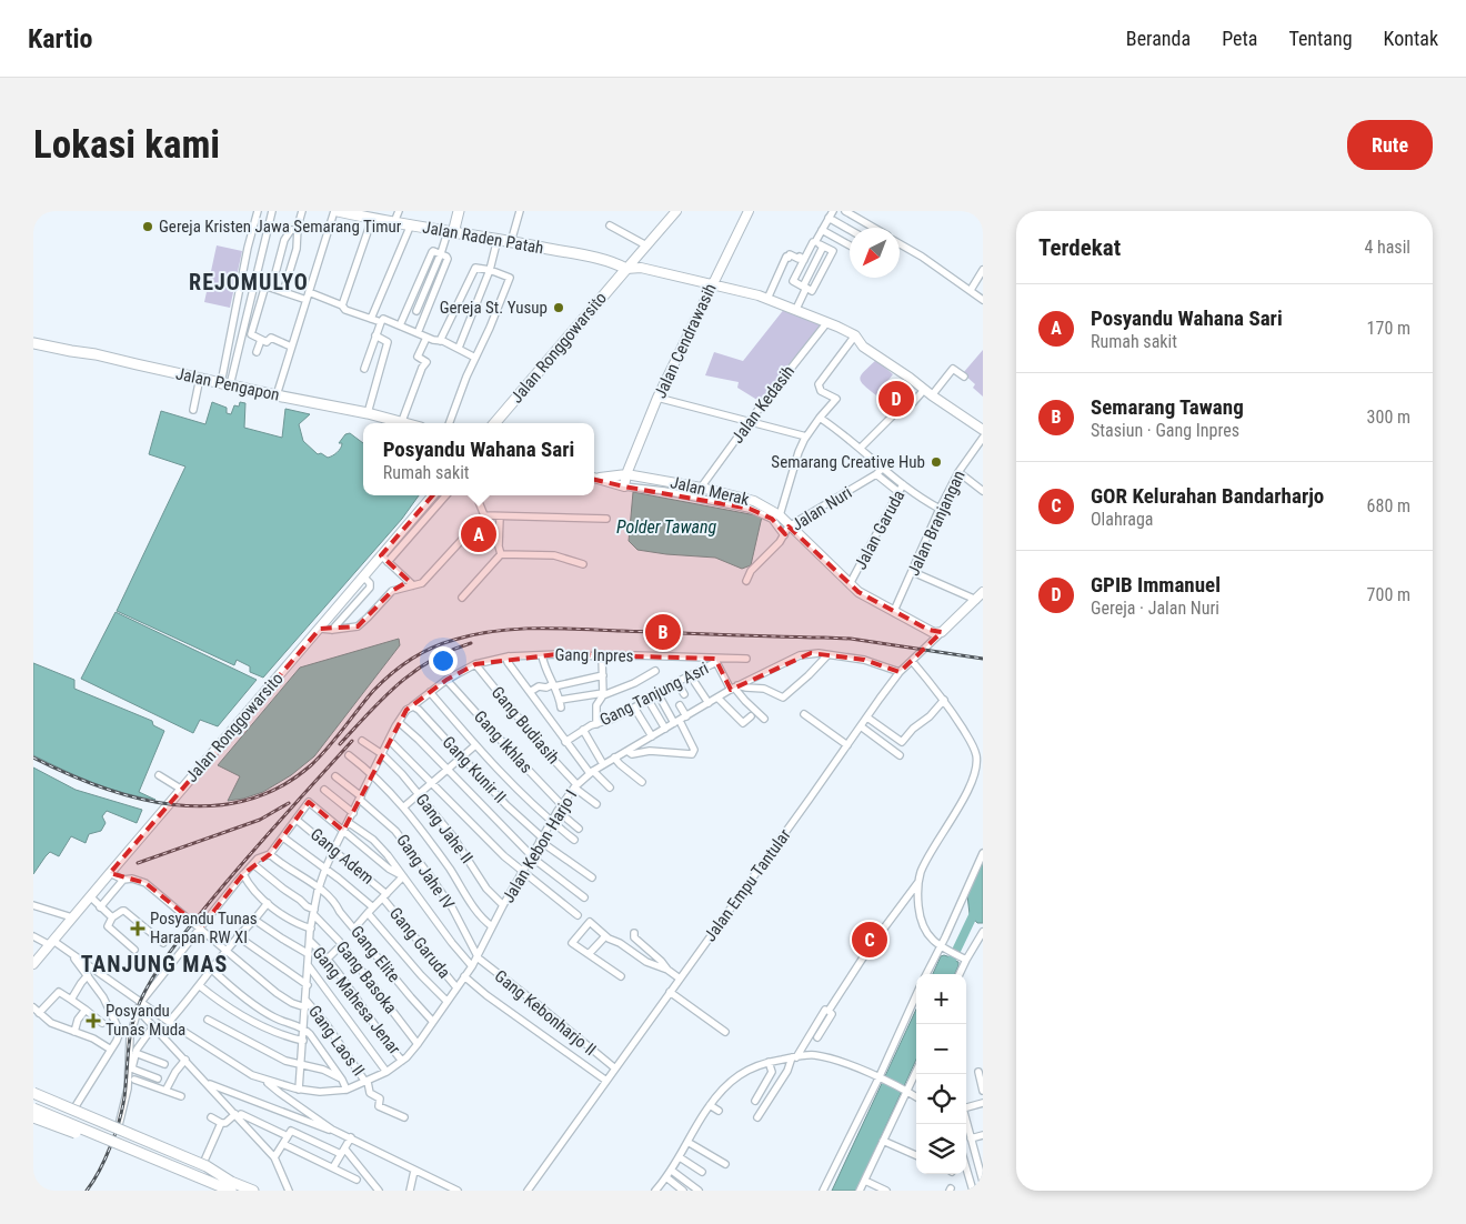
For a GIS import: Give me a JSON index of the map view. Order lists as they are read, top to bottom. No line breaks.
{"streets":{"highway":["Jalan Raden Patah","Jalan Ronggowarsito","Jalan Pengapon"],"main road":["Jalan Cendrawasih","Jalan Merak","Jalan Empu Tantular"],"street":["Jalan Kedasih","Jalan Nuri","Jalan Branjangan","Jalan Garuda","Gang Inpres","Gang Tanjung Asri","Gang Budiasih","Gang Ikhlas","Gang Kunir II","Gang Jahe II","Jalan Kebon Harjo I","Gang Adem","Gang Jahe IV","Gang Garuda","Gang Elite","Gang Basoka","Gang Mahesa Jenar","Gang Kebonharjo II","Gang Laos II"]},"crossings":[["Jalan Raden Patah","Jalan Ronggowarsito"],["Jalan Cendrawasih","Jalan Merak"],["Jalan Kedasih","Jalan Merak"],["Jalan Merak","Jalan Nuri"],["Jalan Merak","Jalan Branjangan"],["Jalan Merak","Jalan Garuda"],["Jalan Merak","Jalan Empu Tantular"],["Jalan Nuri","Jalan Garuda"],["Jalan Branjangan","Jalan Garuda"],["Gang Inpres","Gang Tanjung Asri"],["Gang Inpres","Gang Budiasih"],["Gang Inpres","Gang Ikhlas"],["Gang Inpres","Gang Kunir II"],["Gang Inpres","Gang Jahe II"],["Gang Inpres","Jalan Kebon Harjo I"],["Gang Inpres","Gang Adem"],["Gang Inpres","Gang Jahe IV"],["Gang Inpres","Gang Elite"],["Gang Inpres","Gang Basoka"],["Gang Inpres","Gang Mahesa Jenar"],["Gang Inpres","Gang Laos II"],["Gang Tanjung Asri","Jalan Kebon Harjo I"],["Gang Budiasih","Jalan Kebon Harjo I"],["Gang Ikhlas","Jalan Kebon Harjo I"],["Gang Kunir II","Jalan Kebon Harjo I"],["Gang Jahe II","Jalan Kebon Harjo I"],["Jalan Kebon Harjo I","Gang Jahe IV"],["Jalan Kebon Harjo I","Jalan Empu Tantular"],["Jalan Kebon Harjo I","Gang Garuda"],["Jalan Kebon Harjo I","Gang Elite"],["Jalan Kebon Harjo I","Gang Basoka"],["Jalan Kebon Harjo I","Gang Mahesa Jenar"],["Jalan Kebon Harjo I","Gang Kebonharjo II"],["Jalan Kebon Harjo I","Gang Laos II"],["Gang Adem","Gang Garuda"],["Gang Jahe IV","Gang Kebonharjo II"],["Jalan Empu Tantular","Gang Kebonharjo II"]],"districts":["REJOMULYO","TANJUNG MAS"],"water":["Polder Tawang"],"places":{"other":["Gereja Kristen Jawa Semarang Timur","Gereja St. Yusup","Semarang Creative Hub"],"health":["Posyandu Tunas Harapan RW XI","Posyandu Tunas Muda"]},"north":"bottom left","page":{"header":"Kartio","nav":["Beranda","Peta","Tentang","Kontak"],"buttons":"Rute","title":"Lokasi kami","heading":["Terdekat","4 hasil"],"list":[{"mark":"A","name":"Posyandu Wahana Sari","note":"Rumah sakit","value":"170 m"},{"mark":"B","name":"Semarang Tawang","note":"Stasiun · Gang Inpres","value":"300 m"},{"mark":"C","name":"GOR Kelurahan Bandarharjo","note":"Olahraga","value":"680 m"},{"mark":"D","name":"GPIB Immanuel","note":"Gereja · Jalan Nuri","value":"700 m"}],"pins":["D","A","B","C"],"popup":["Posyandu Wahana Sari","Rumah sakit"],"map_buttons":["+","−"]}}
